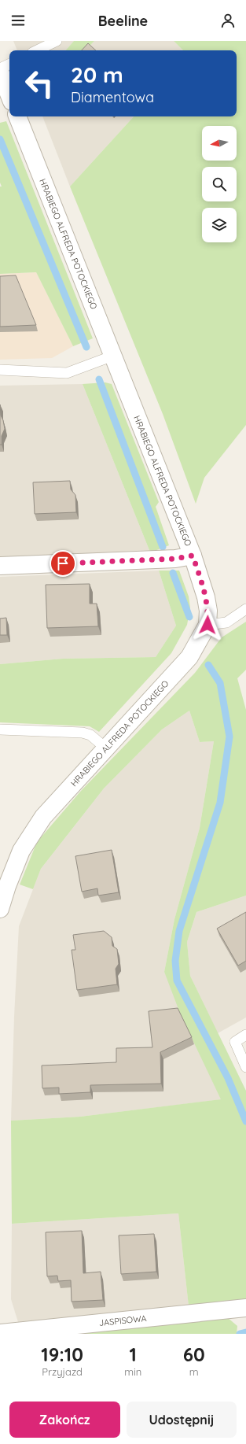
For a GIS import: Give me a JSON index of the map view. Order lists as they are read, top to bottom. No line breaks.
{"streets":{"street":["HRABIEGO ALFREDA POTOCKIEGO","JASPISOWA"]},"north":"left","page":{"header":"Beeline","turn":["20 m","Diamentowa"],"eta":["19:10","Przyjazd","1","min","60","m"],"buttons":["Zakończ","Udostępnij"]}}
